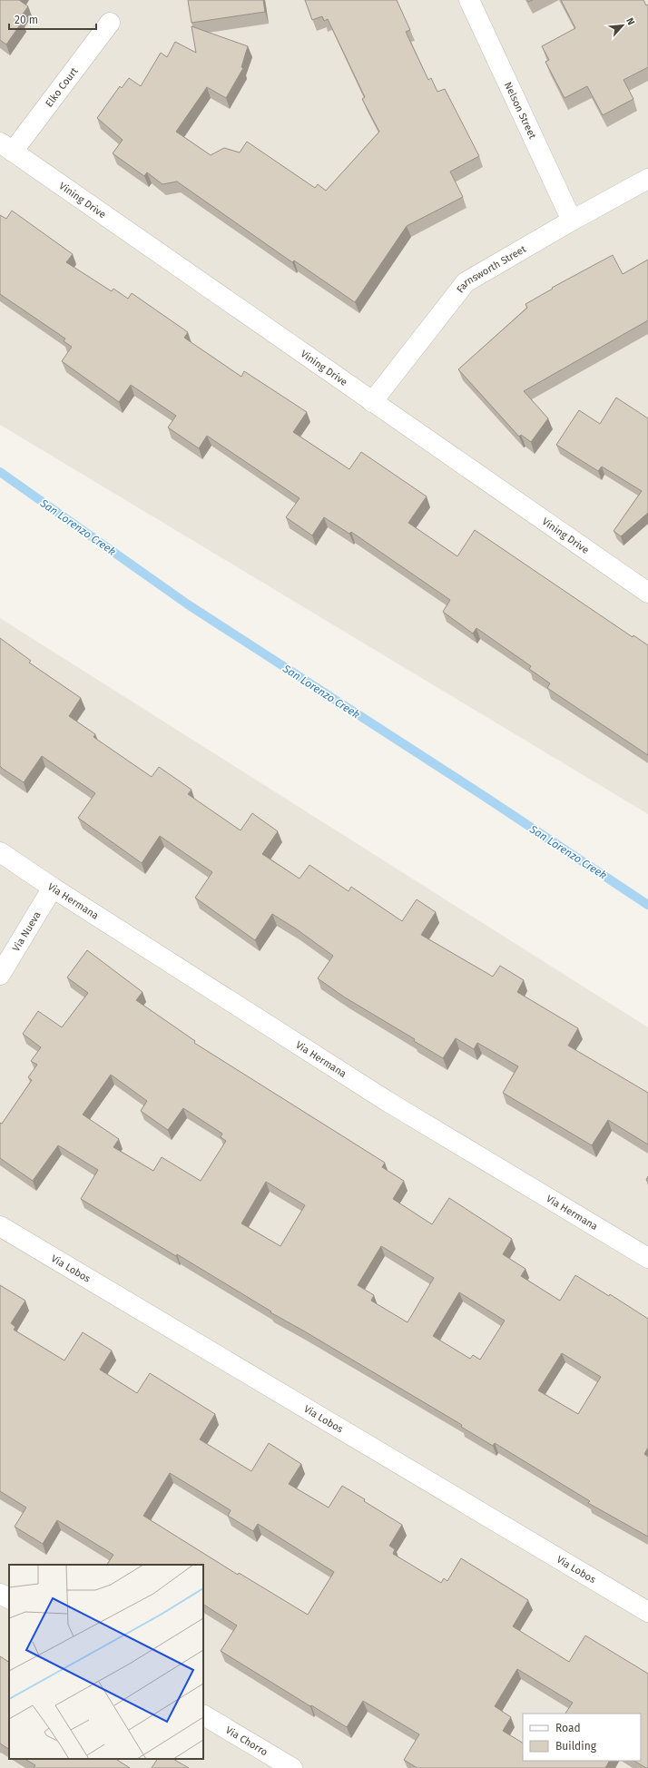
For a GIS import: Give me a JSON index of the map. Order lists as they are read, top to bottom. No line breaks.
{"streets":{"street":["Elko Court","Nelson Street","Vining Drive","Farnsworth Street","Via Hermana","Via Nueva","Via Lobos","Via Chorro"]},"crossings":[["Elko Court","Vining Drive"],["Nelson Street","Farnsworth Street"],["Vining Drive","Farnsworth Street"],["Via Hermana","Via Nueva"]],"water":["San Lorenzo Creek"],"legend":["Road","Building"],"scale_bar":"20 m","north":"top right"}
